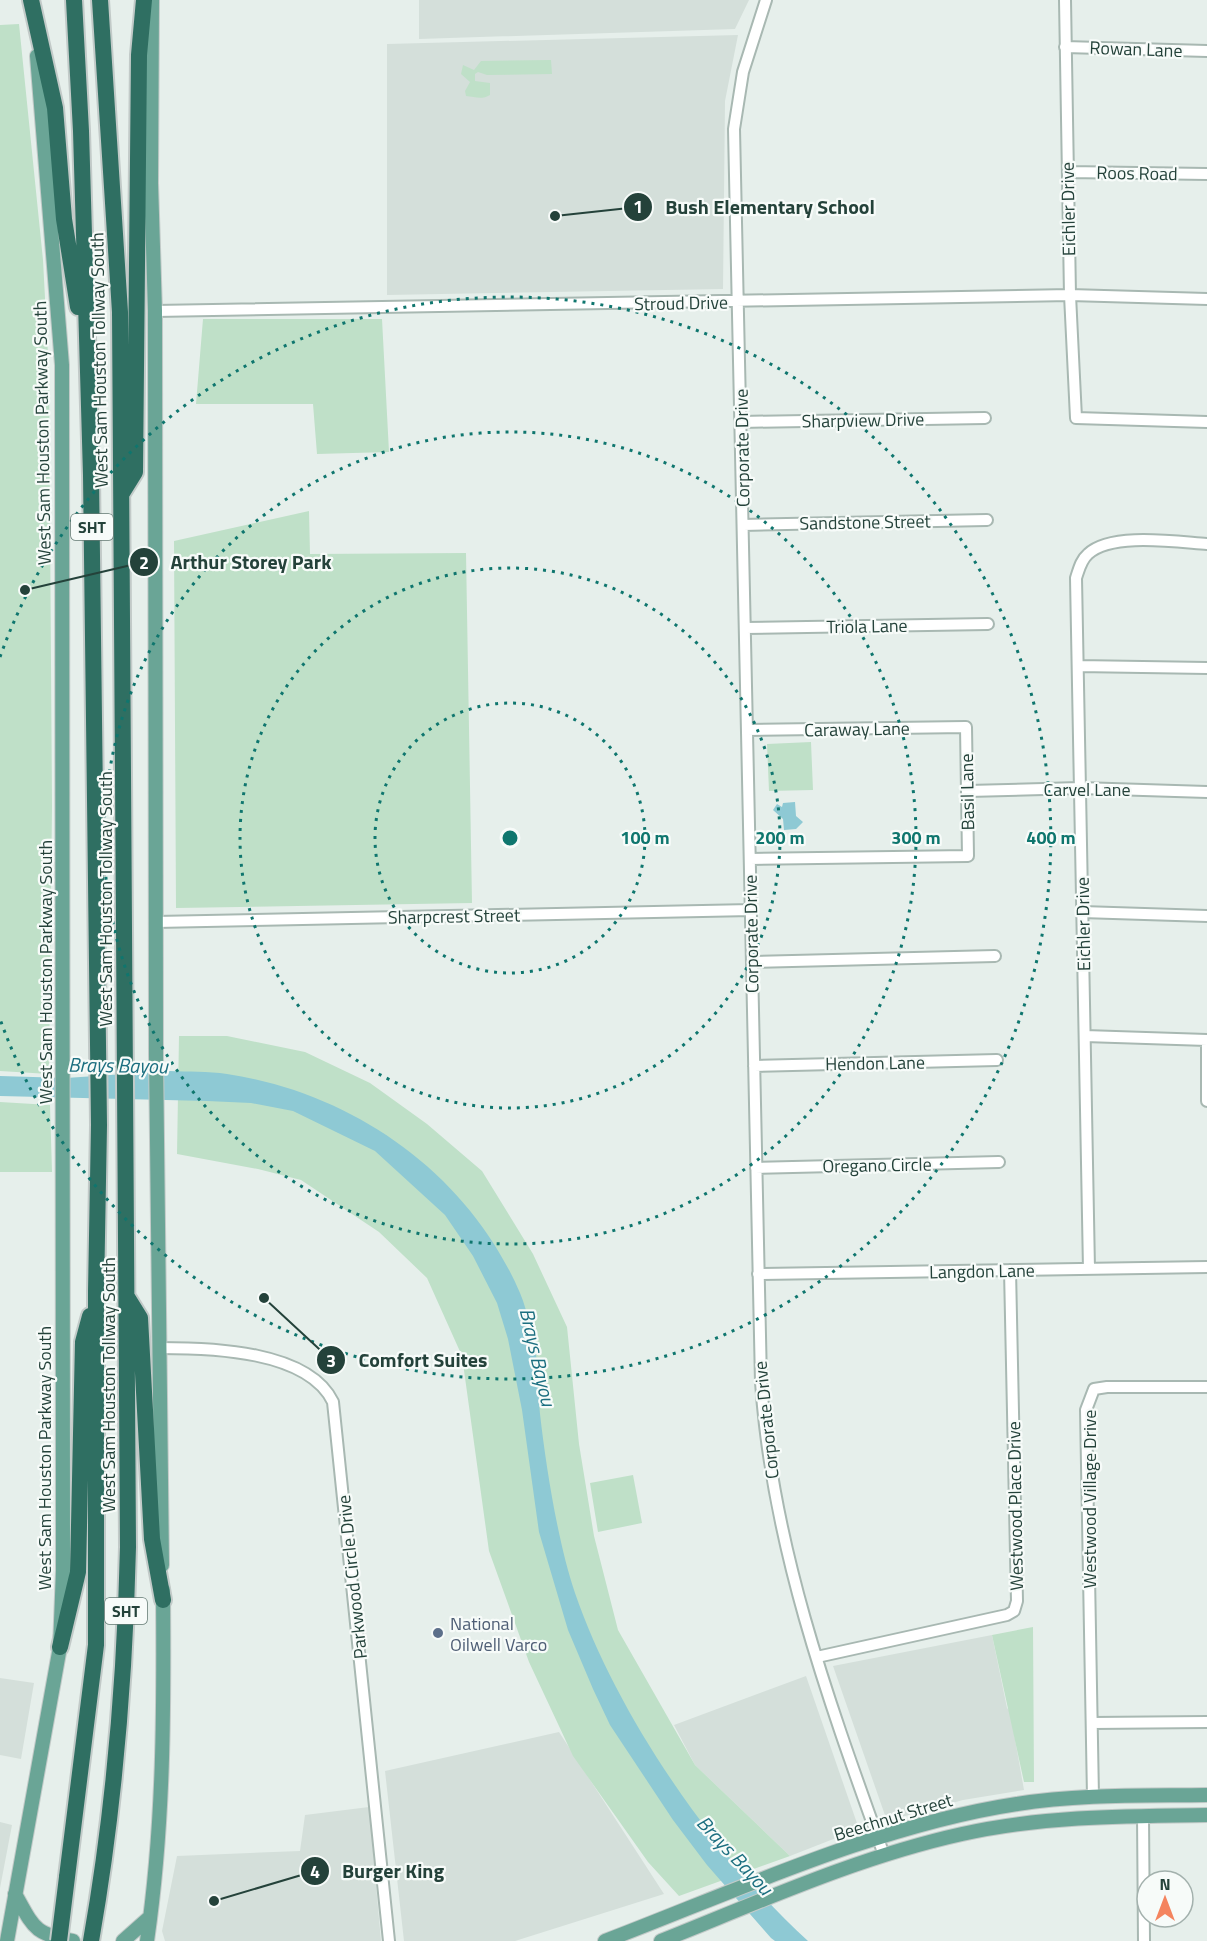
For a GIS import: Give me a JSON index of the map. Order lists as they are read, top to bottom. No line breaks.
{"streets":{"highway":["West Sam Houston Tollway South","SHT"],"main road":["West Sam Houston Parkway South","Beechnut Street"],"street":["Rowan Lane","Roos Road","Eichler Drive","Stroud Drive","Sharpview Drive","Corporate Drive","Sandstone Street","Triola Lane","Caraway Lane","Carvel Lane","Basil Lane","Sharpcrest Street","Hendon Lane","Oregano Circle","Langdon Lane","Westwood Village Drive","Westwood Place Drive","Parkwood Circle Drive"]},"crossings":[["Rowan Lane","Eichler Drive"],["Roos Road","Eichler Drive"],["Eichler Drive","Stroud Drive"],["Eichler Drive","Carvel Lane"],["Eichler Drive","Langdon Lane"],["Stroud Drive","Corporate Drive"],["Sharpview Drive","Corporate Drive"],["Corporate Drive","Sandstone Street"],["Corporate Drive","Triola Lane"],["Corporate Drive","Caraway Lane"],["Corporate Drive","Basil Lane"],["Corporate Drive","Sharpcrest Street"],["Corporate Drive","Hendon Lane"],["Corporate Drive","Oregano Circle"],["Corporate Drive","Langdon Lane"],["Corporate Drive","Westwood Place Drive"],["Corporate Drive","Beechnut Street"],["Caraway Lane","Basil Lane"],["Carvel Lane","Basil Lane"],["Langdon Lane","Westwood Place Drive"],["Westwood Village Drive","Beechnut Street"]],"water":["Brays Bayou"],"places":["Bush Elementary School","Arthur Storey Park","Comfort Suites","National Oilwell Varco","Burger King"],"north":"top","rings":["100 m","200 m","300 m","400 m"]}
